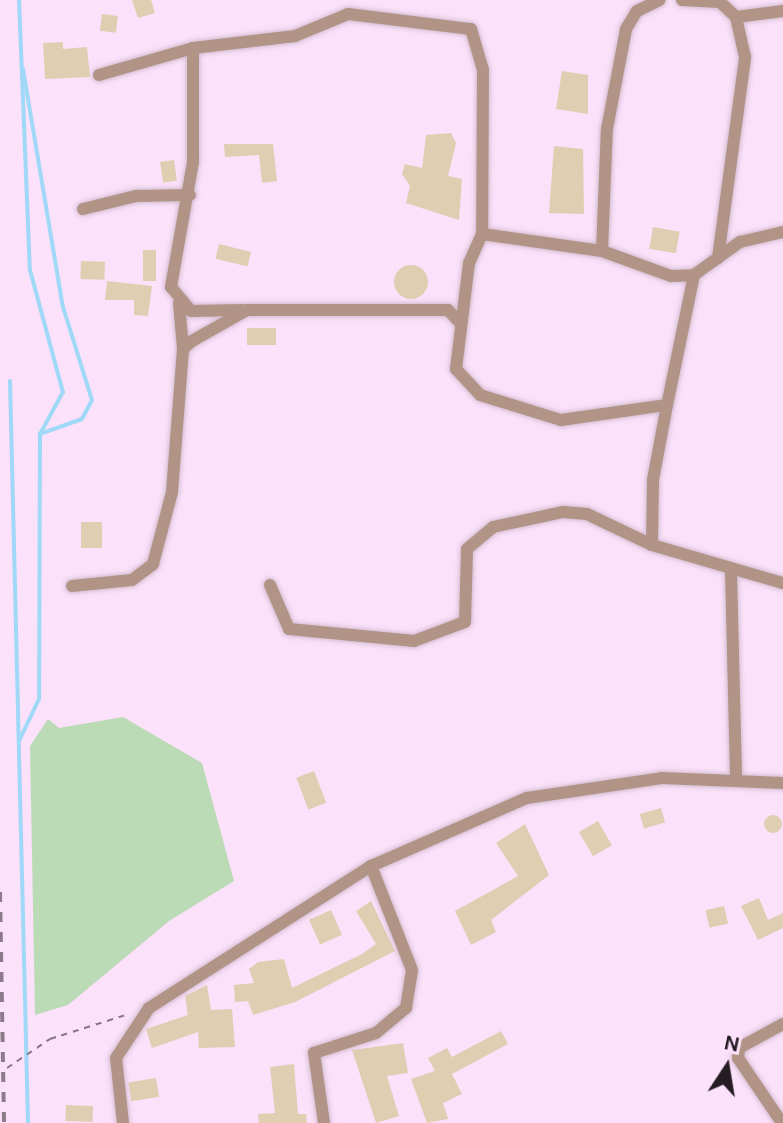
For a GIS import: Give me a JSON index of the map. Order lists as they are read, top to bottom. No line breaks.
{"north":"top"}
